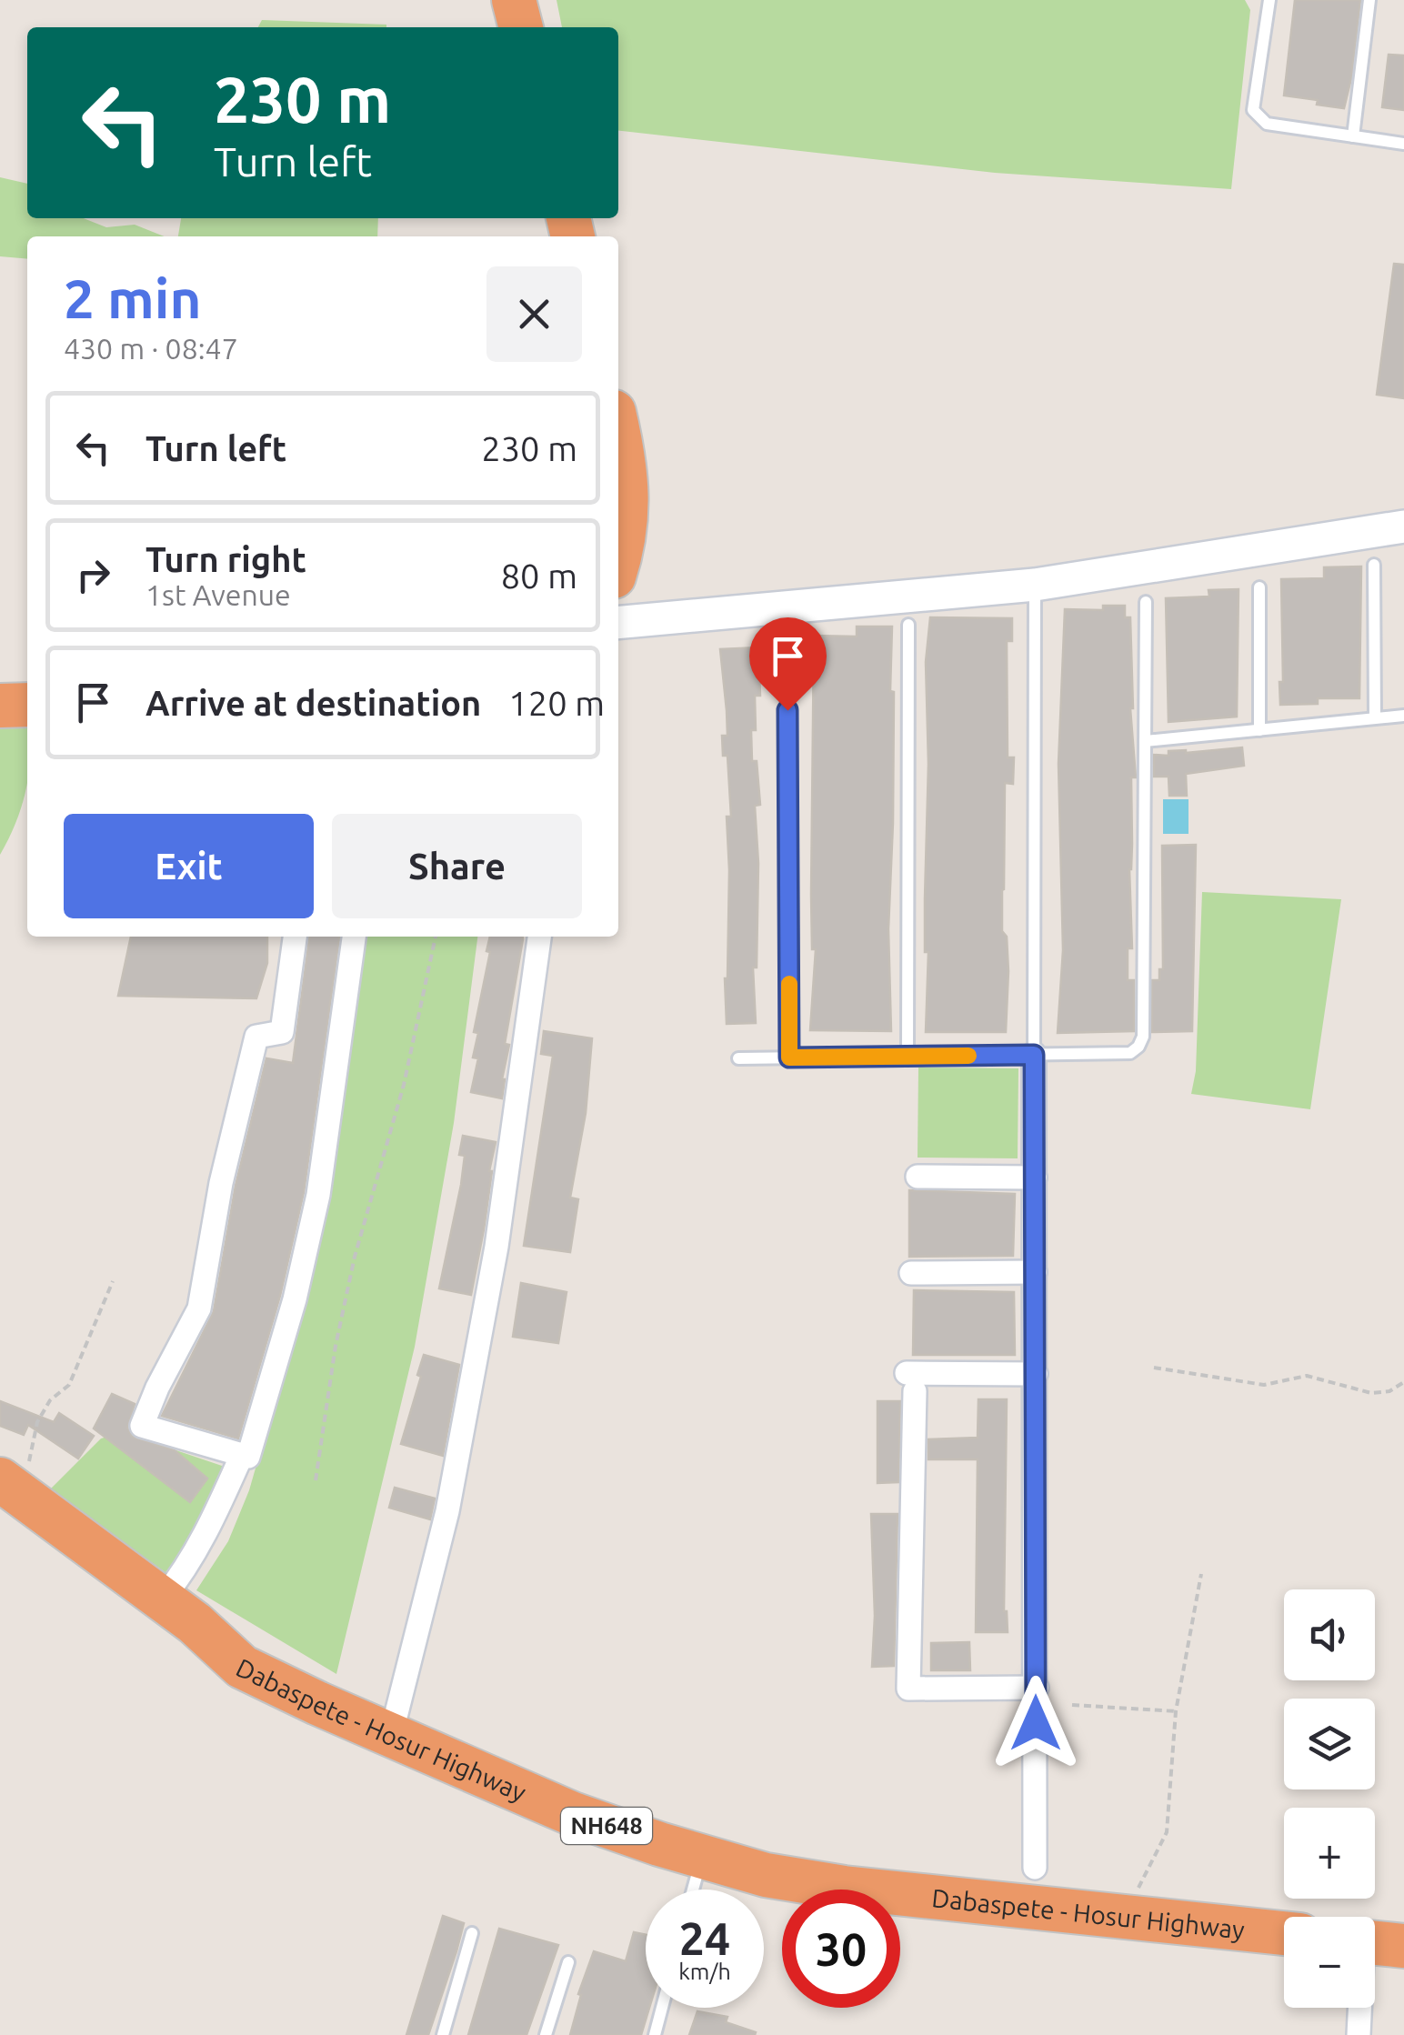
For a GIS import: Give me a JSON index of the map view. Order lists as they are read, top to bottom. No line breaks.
{"streets":{"highway":["Dabaspete - Hosur Highway","NH648"]},"page":{"turn":["230 m","Turn left"],"heading":["2 min","430 m · 08:47"],"list":[{"name":"Turn left","value":"230 m"},{"name":"Turn right","note":"1st Avenue","value":"80 m"},{"name":"Arrive at destination","value":"120 m"}],"buttons":["Exit","Share"],"map_buttons":["+","−"],"speed":"24 km/h","limit":"30"}}
